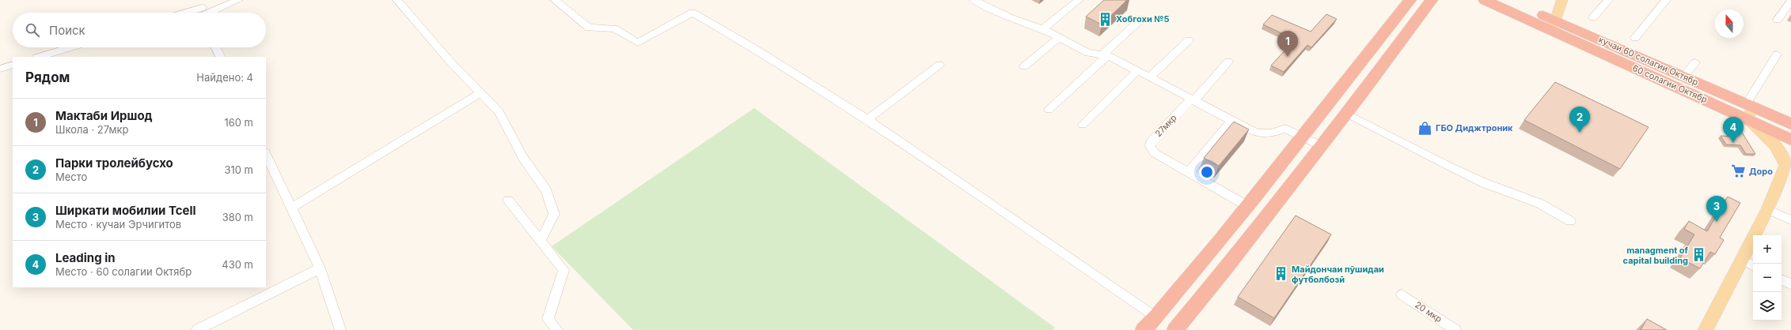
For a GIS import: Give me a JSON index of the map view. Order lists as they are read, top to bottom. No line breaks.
{"streets":{"highway":["кучаи 60 солагии Октябр","60 солагии Октябр"],"street":["27мкр","20 мкр"]},"crossings":[["кучаи 60 солагии Октябр","60 солагии Октябр"]],"places":{"building":["Хобгохи №5","managment of capital building","Майдончаи пӯшидаи футболбозӣ"],"shop":["ГБО Диджтроник"],"supermarket":["Доро"]},"north":"top","page":{"search":"Поиск","pins":["1","2","4","3"],"heading":["Рядом","Найдено: 4"],"list":[{"mark":"1","name":"Мактаби Иршод","note":"Школа · 27мкр","value":"160 m"},{"mark":"2","name":"Парки тролейбусхо","note":"Место","value":"310 m"},{"mark":"3","name":"Ширкати мобилии Tcell","note":"Место · кучаи Эрчигитов","value":"380 m"},{"mark":"4","name":"Leading in","note":"Место · 60 солагии Октябр","value":"430 m"}],"map_buttons":["+","−"]}}
